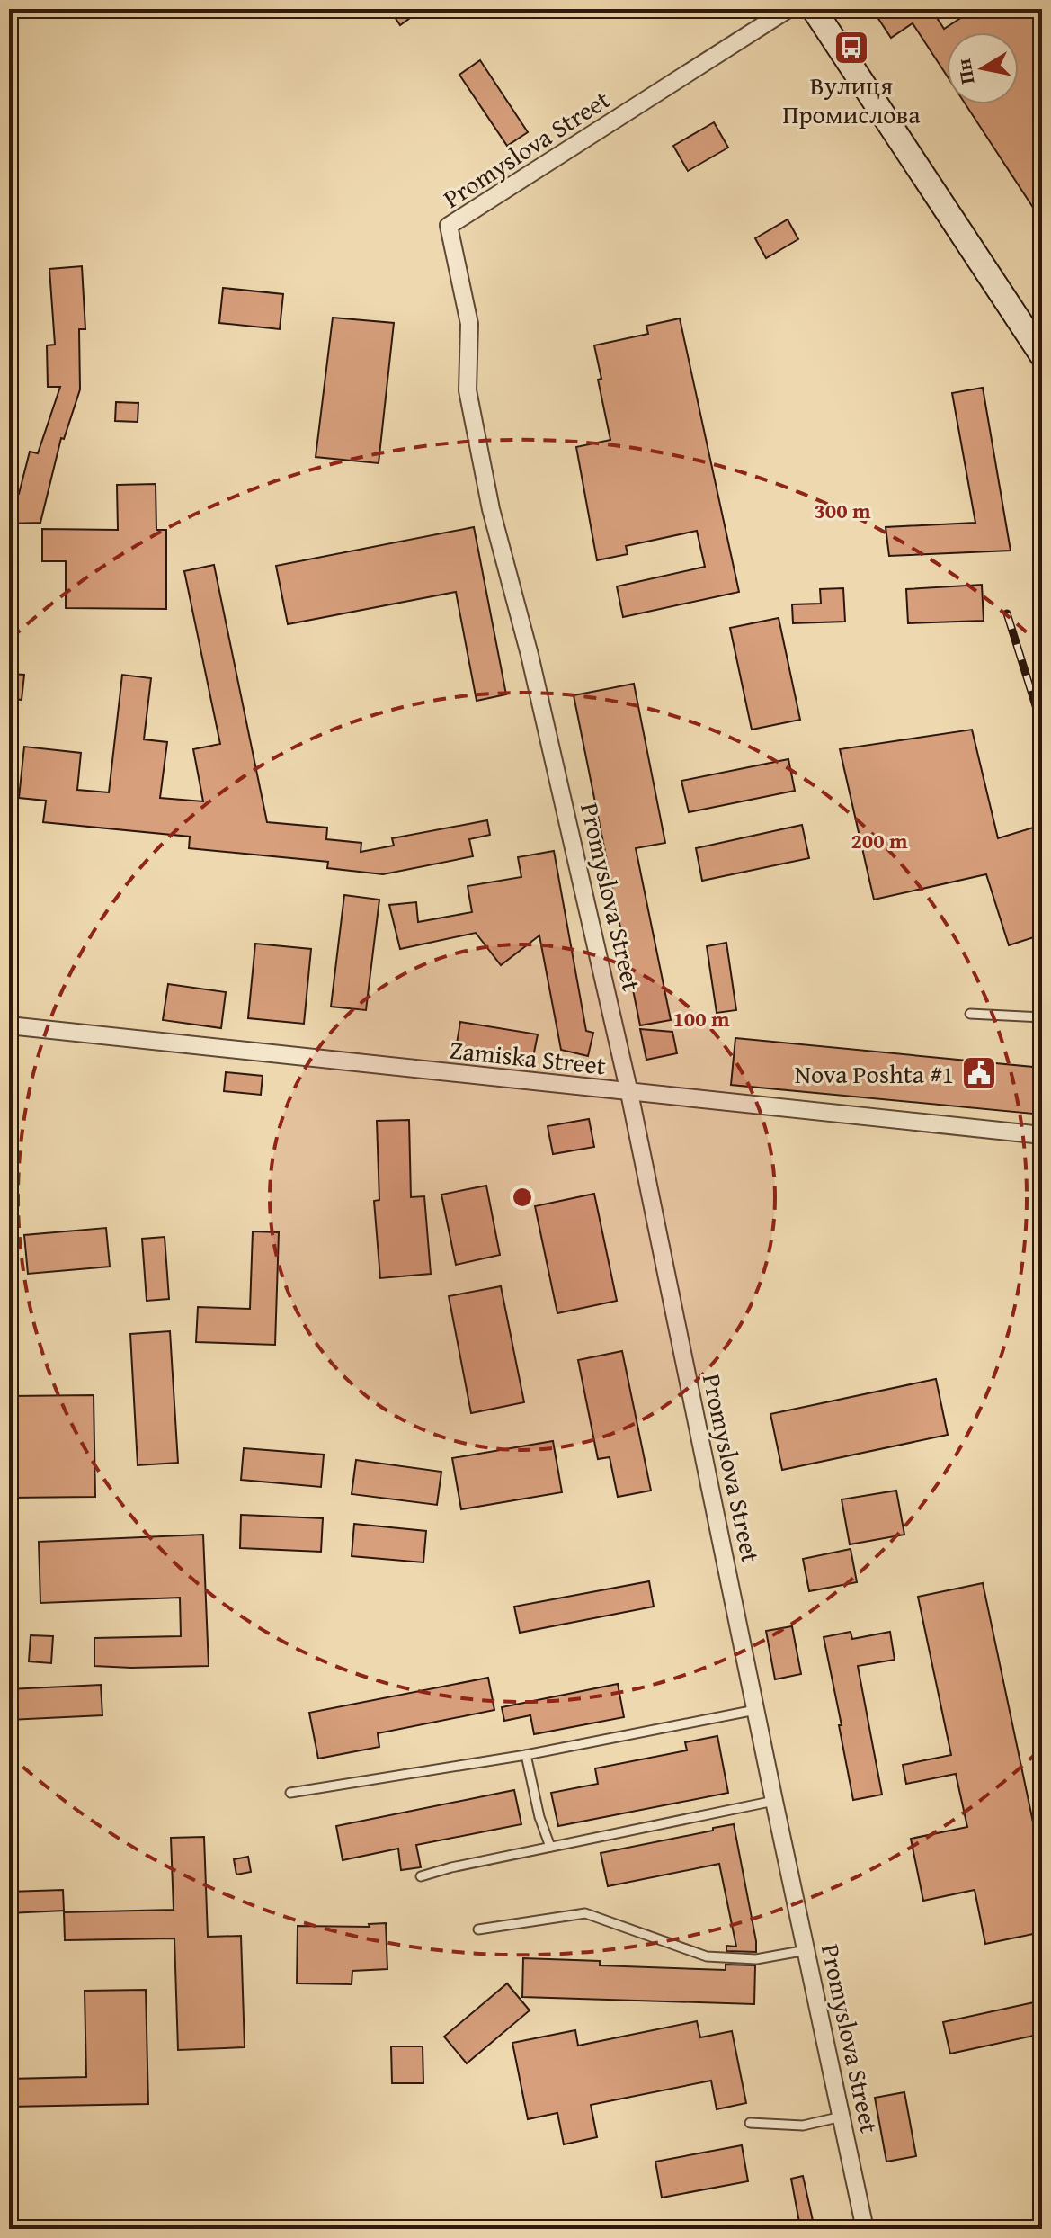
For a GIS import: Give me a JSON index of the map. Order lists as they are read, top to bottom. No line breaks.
{"streets":{"street":["Promyslova Street","Zamiska Street"]},"crossings":[["Promyslova Street","Zamiska Street"]],"places":{"bus stop":["Вулиця Промислова"],"public building":["Nova Poshta #1"]},"north":"left","rings":["300 m","200 m","100 m"]}
